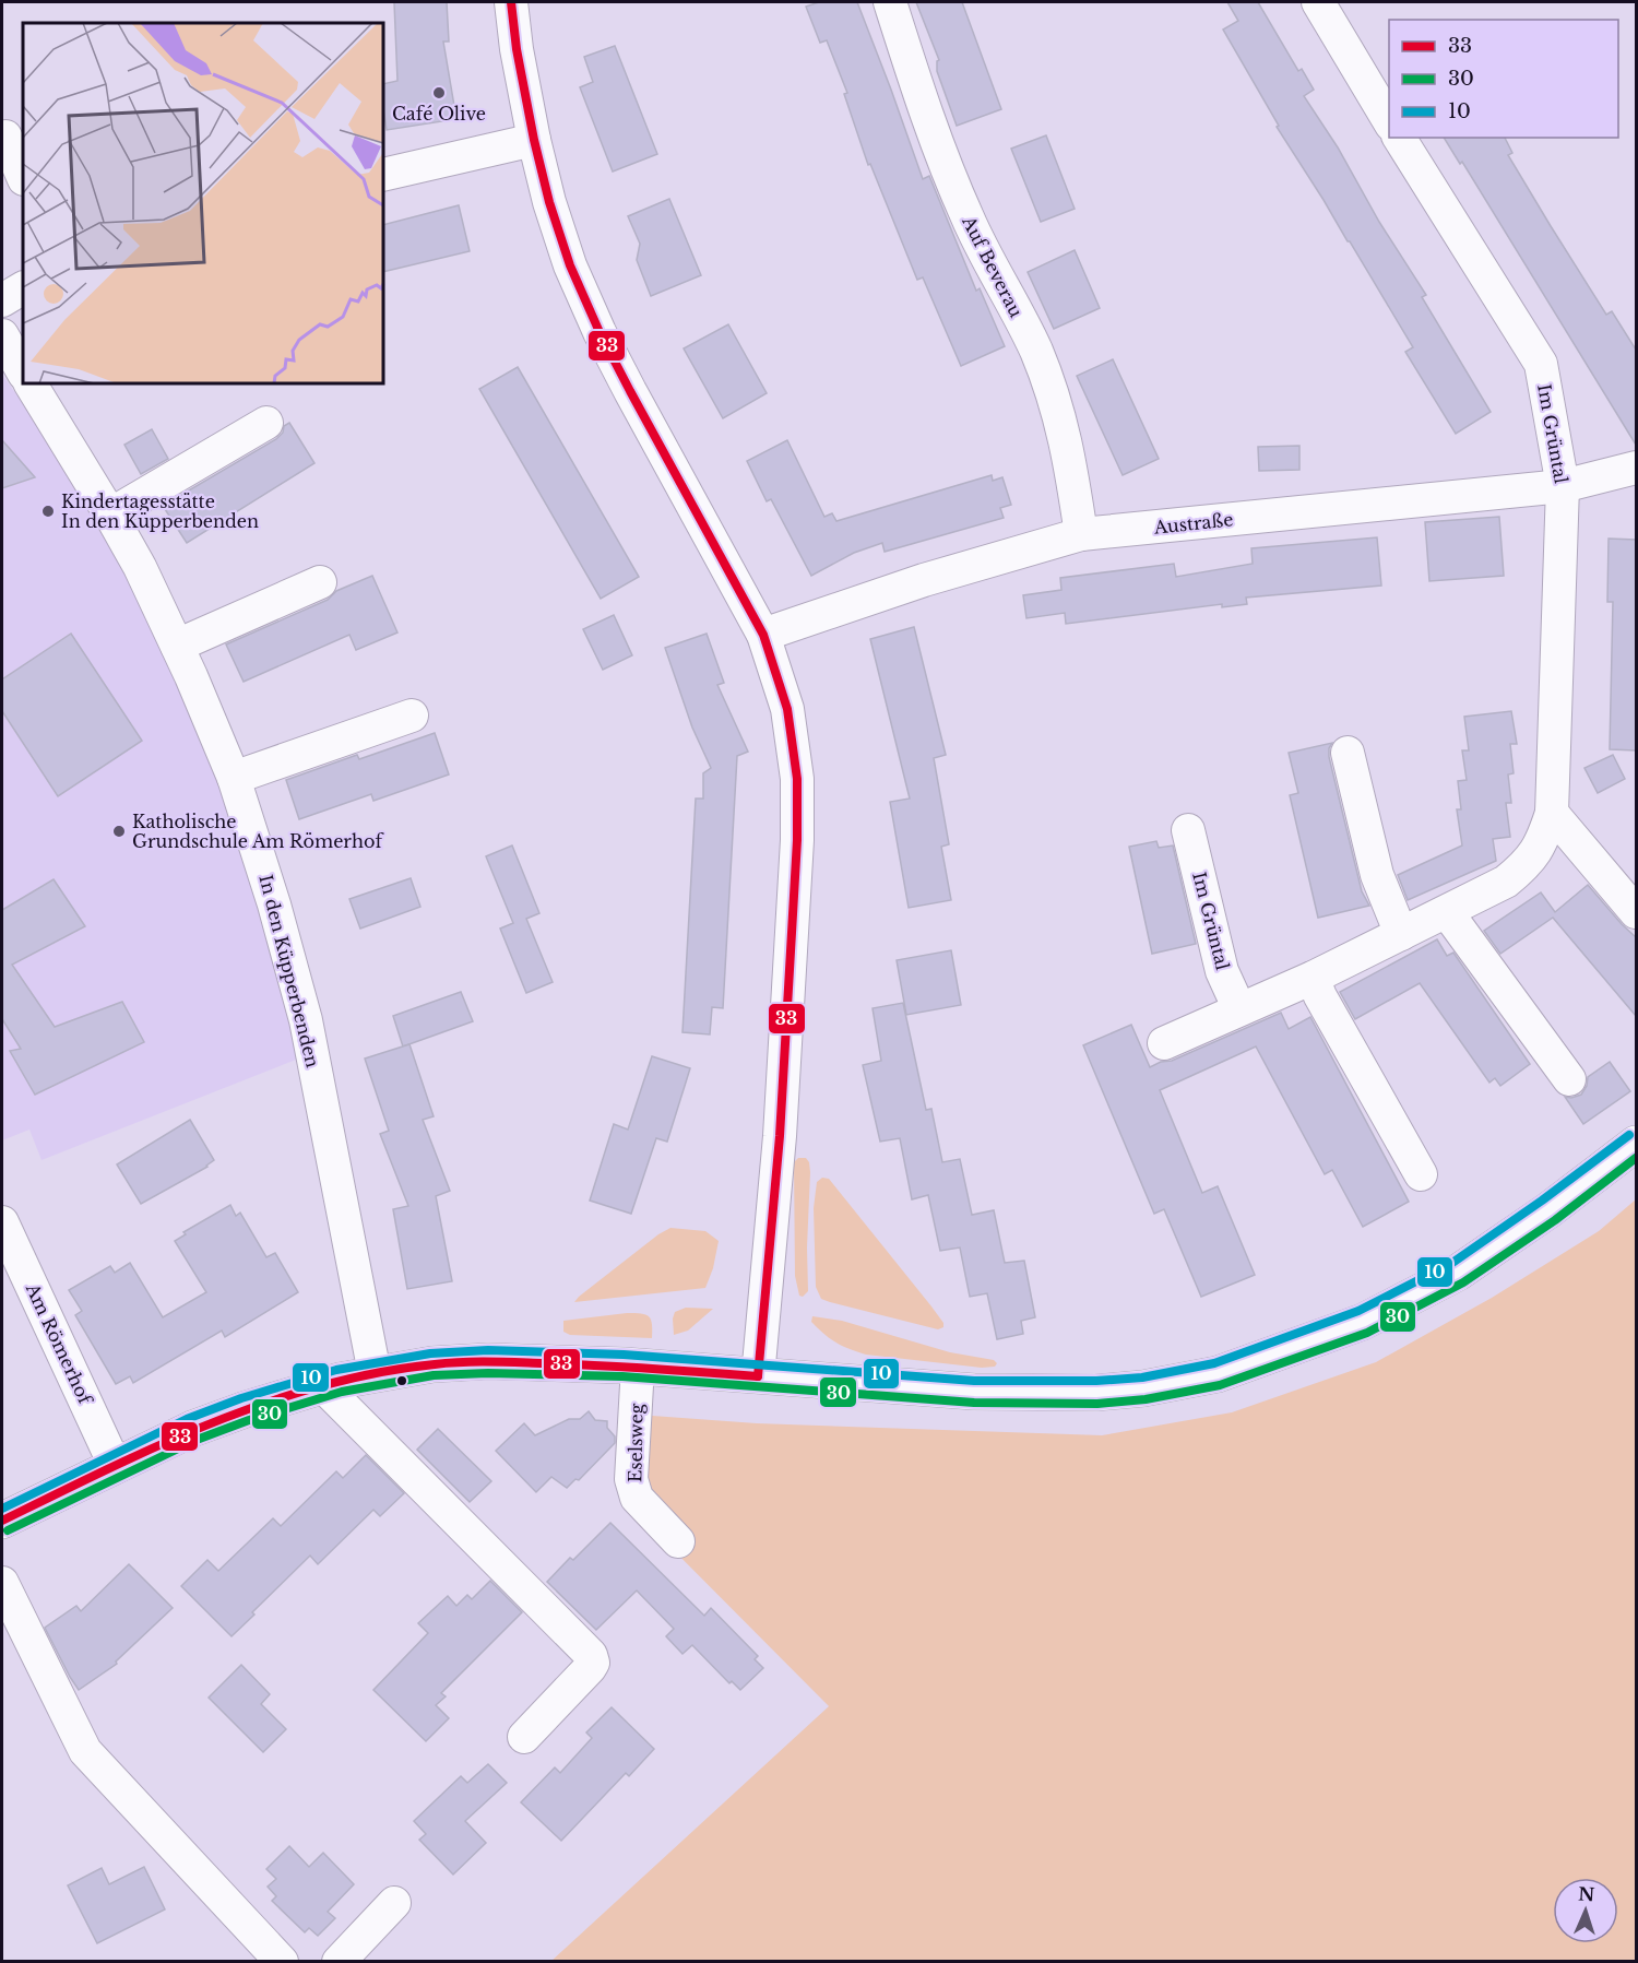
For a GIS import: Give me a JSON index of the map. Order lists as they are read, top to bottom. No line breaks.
{"streets":{"street":["Auf Beverau","Im Grüntal","Austraße","In den Küpperbenden","Am Römerhof","Eselsweg"]},"crossings":[["Auf Beverau","Austraße"],["Im Grüntal","Austraße"]],"places":["Café Olive","Kindertagesstätte In den Küpperbenden","Katholische Grundschule Am Römerhof"],"lines":["transit line 33","transit line 10","transit line 30"],"legend":["33","30","10"],"north":"top"}
